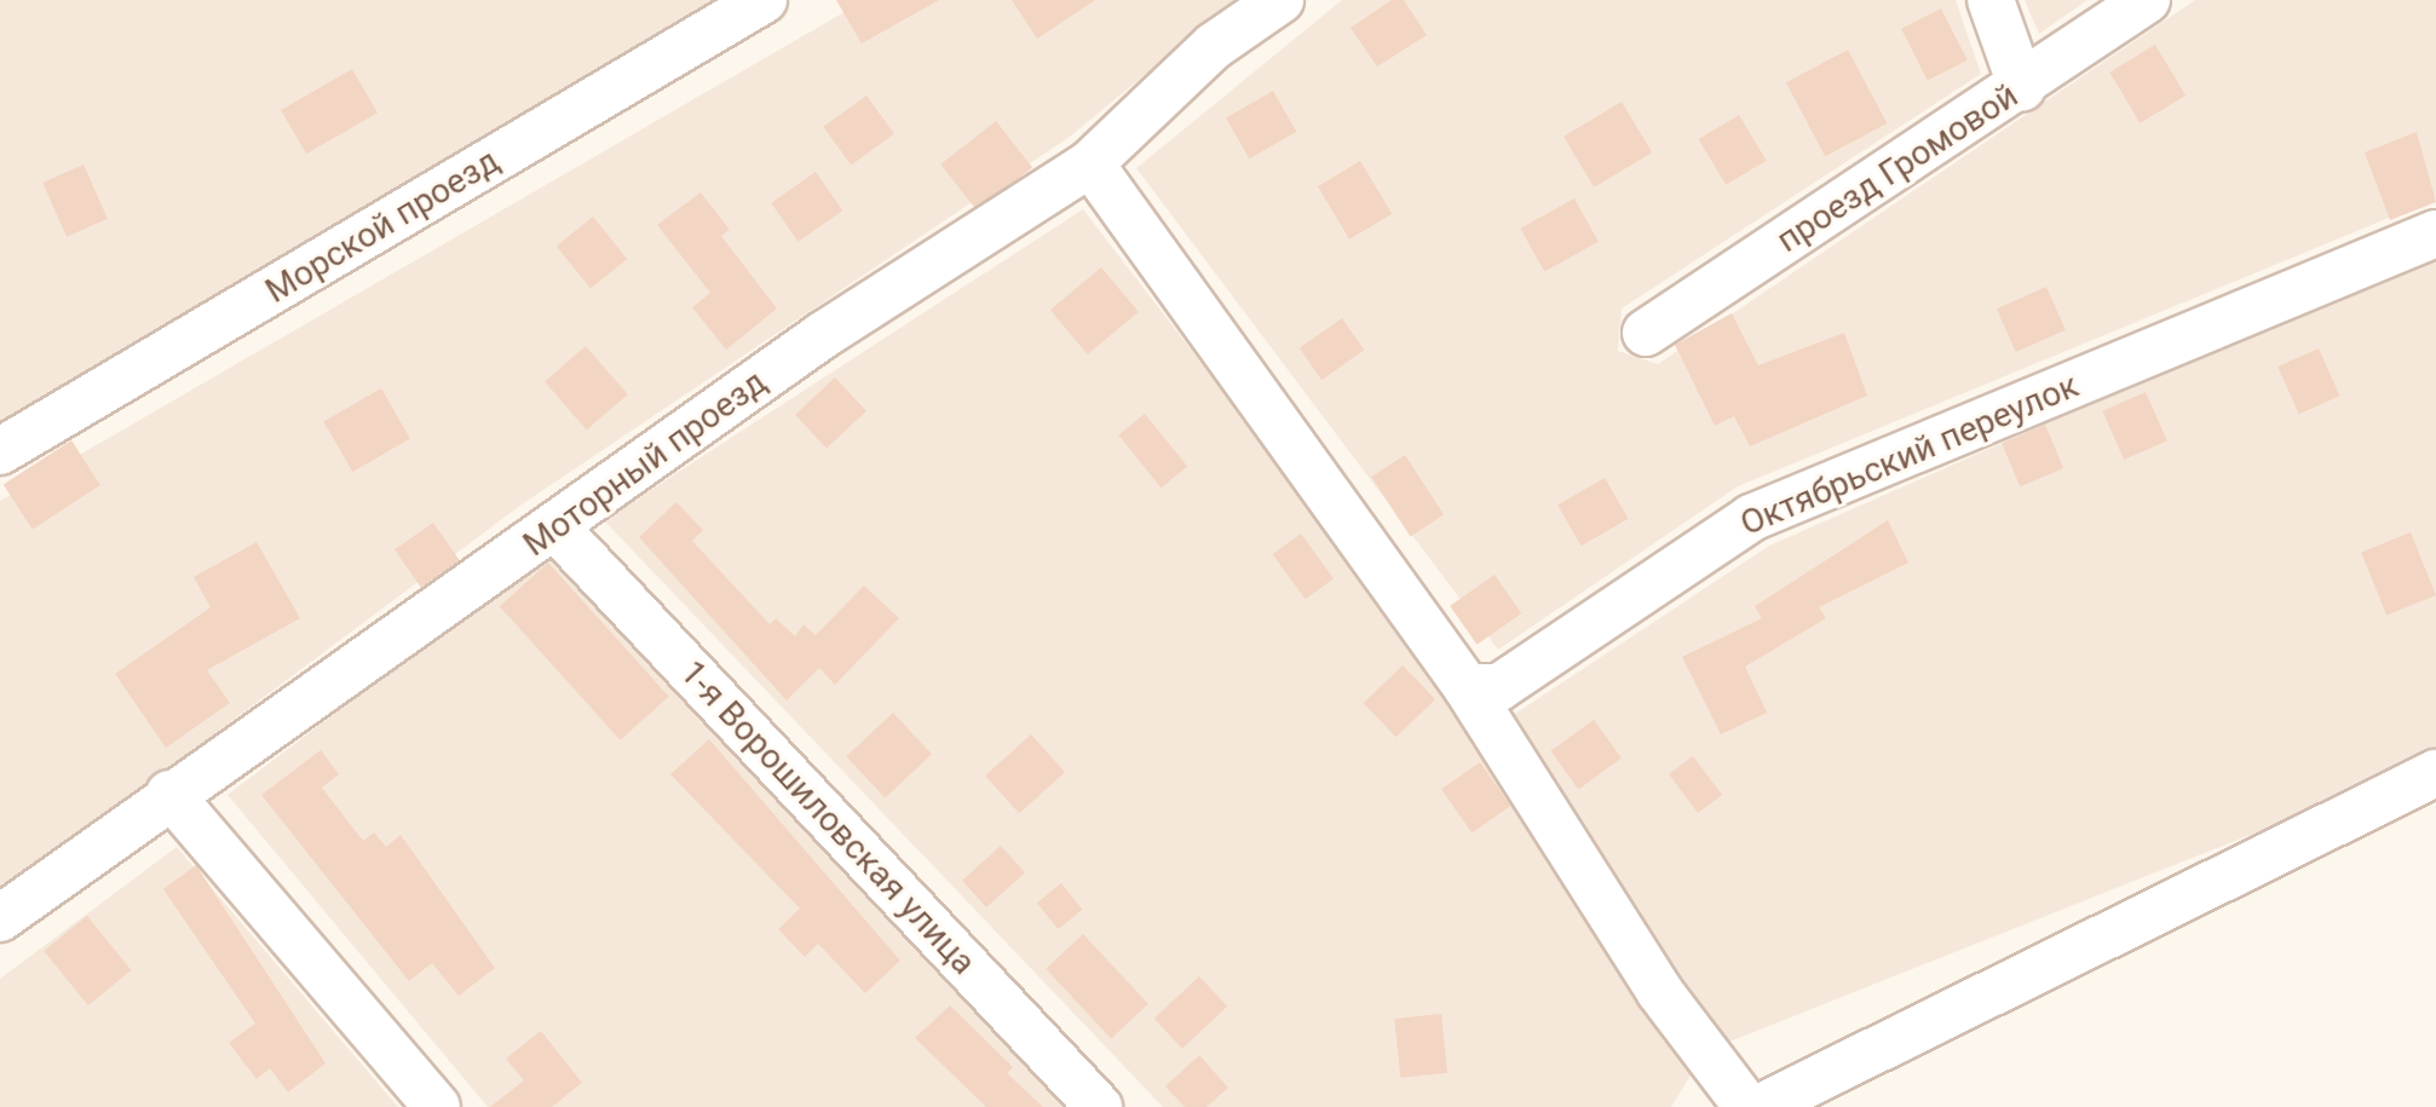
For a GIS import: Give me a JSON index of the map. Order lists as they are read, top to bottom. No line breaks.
{"streets":{"street":["проезд Громовой","Морской проезд","Октябрьский переулок","Моторный проезд","1-я Ворошиловская улица"]},"crossings":[["Моторный проезд","1-я Ворошиловская улица"]]}
